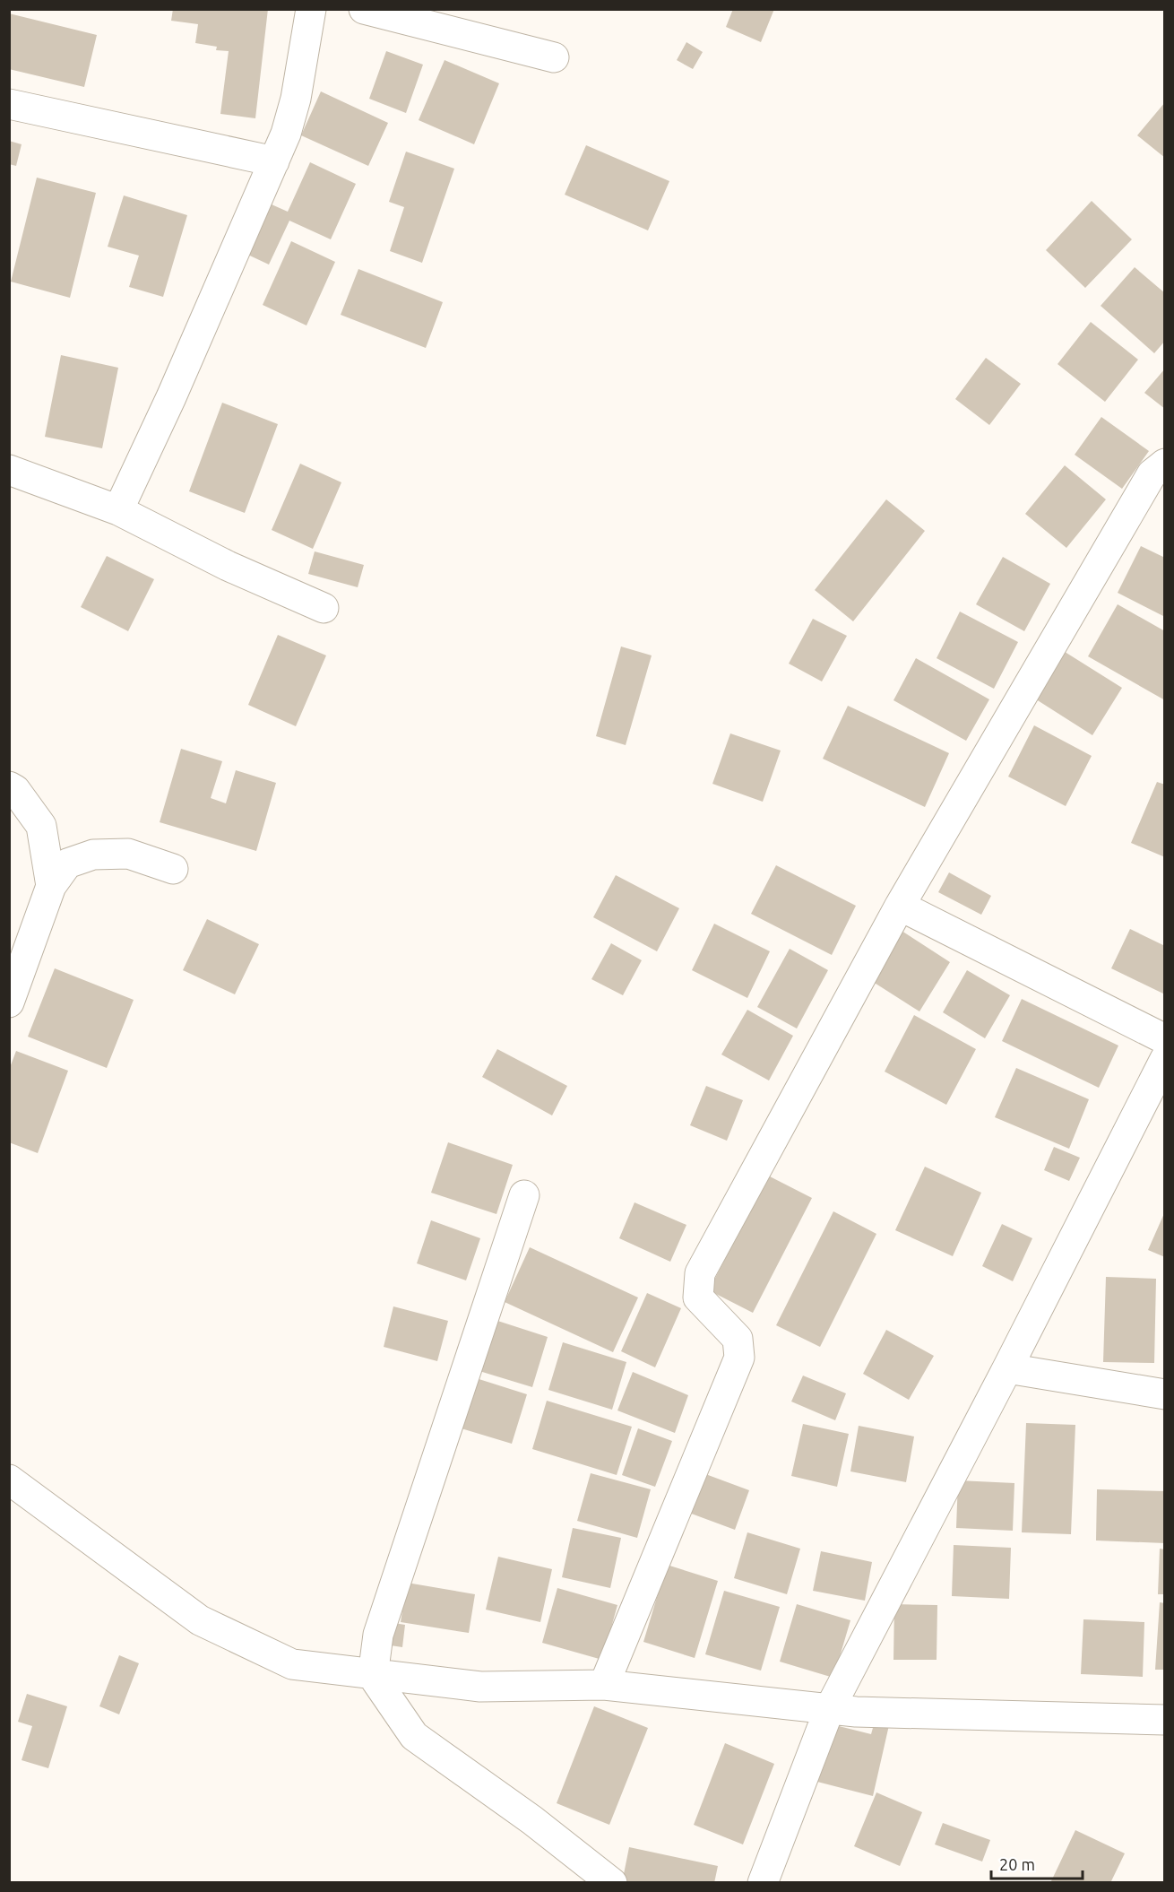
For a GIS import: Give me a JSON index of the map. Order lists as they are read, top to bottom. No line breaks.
{"scale_bar":"20 m"}
